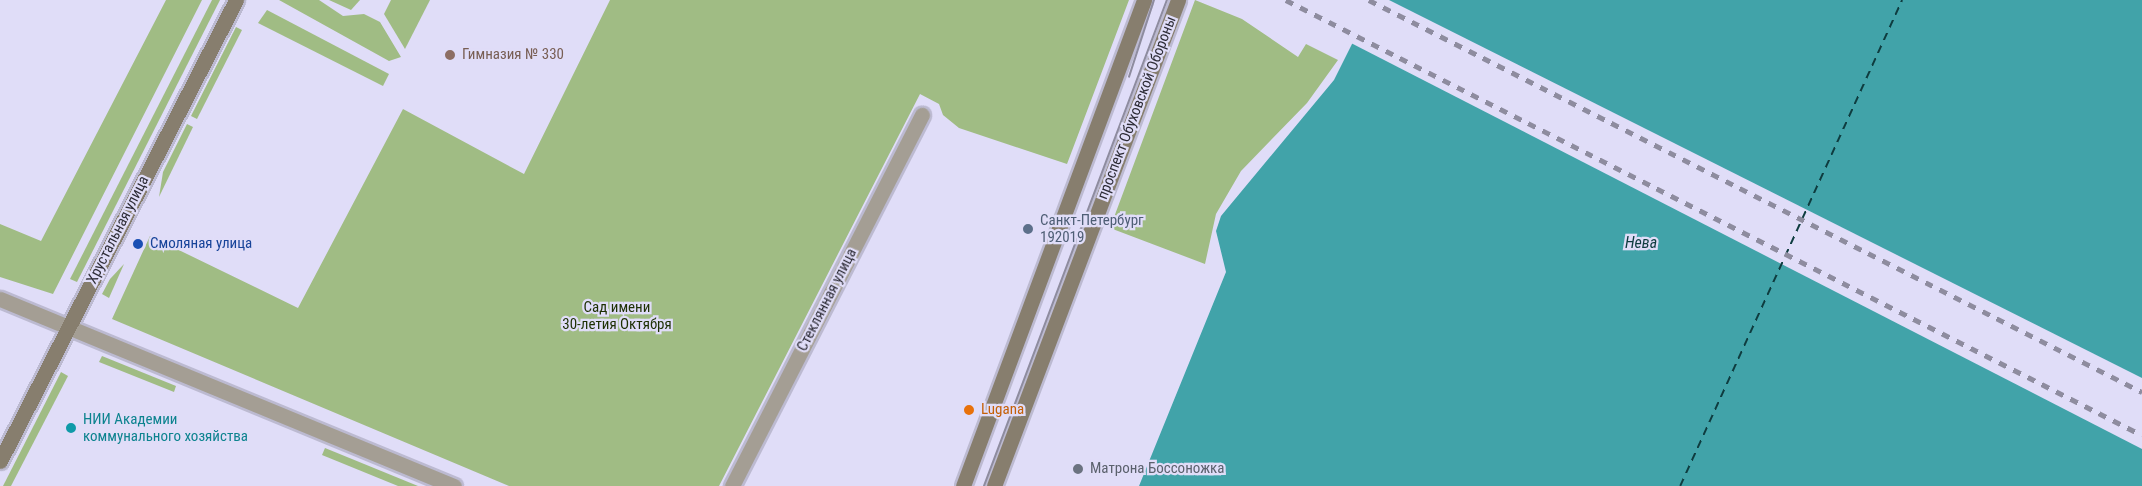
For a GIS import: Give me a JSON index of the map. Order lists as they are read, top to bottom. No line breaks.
{"streets":{"main road":["проспект Обуховской Обороны","Хрустальная улица"],"street":["Стеклянная улица"]},"water":["Нева"],"parks":["Сад имени 30-летия Октября"],"places":["Гимназия № 330","Санкт-Петербург 192019","Смоляная улица","Lugana","НИИ Академии коммунального хозяйства","Матрона Боссоножка"]}
